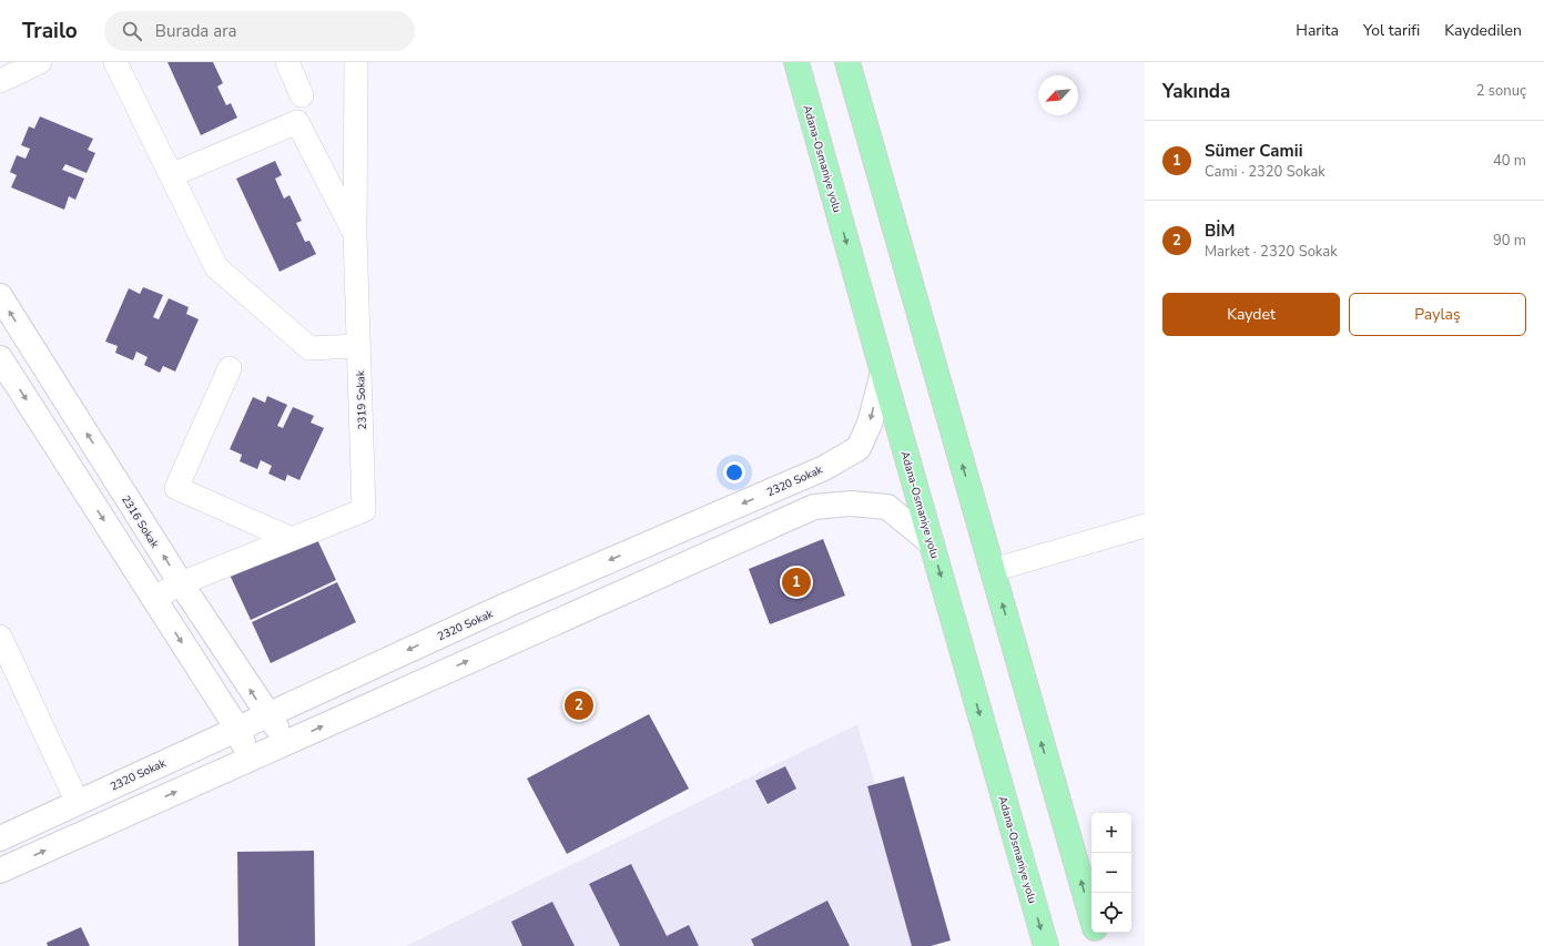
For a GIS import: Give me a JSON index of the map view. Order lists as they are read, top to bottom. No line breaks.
{"streets":{"highway":["Adana-Osmaniye yolu"],"street":["2319 Sokak","2320 Sokak","2316 Sokak"]},"crossings":[["Adana-Osmaniye yolu","2320 Sokak"],["2319 Sokak","2316 Sokak"],["2320 Sokak","2316 Sokak"]],"north":"bottom left","page":{"header":"Trailo","search":"Burada ara","nav":["Harita","Yol tarifi","Kaydedilen"],"heading":["Yakında","2 sonuç"],"list":[{"mark":"1","name":"Sümer Camii","note":"Cami · 2320 Sokak","value":"40 m"},{"mark":"2","name":"BİM","note":"Market · 2320 Sokak","value":"90 m"}],"buttons":["Kaydet","Paylaş"],"pins":["1","2"],"map_buttons":["+","−"]}}
